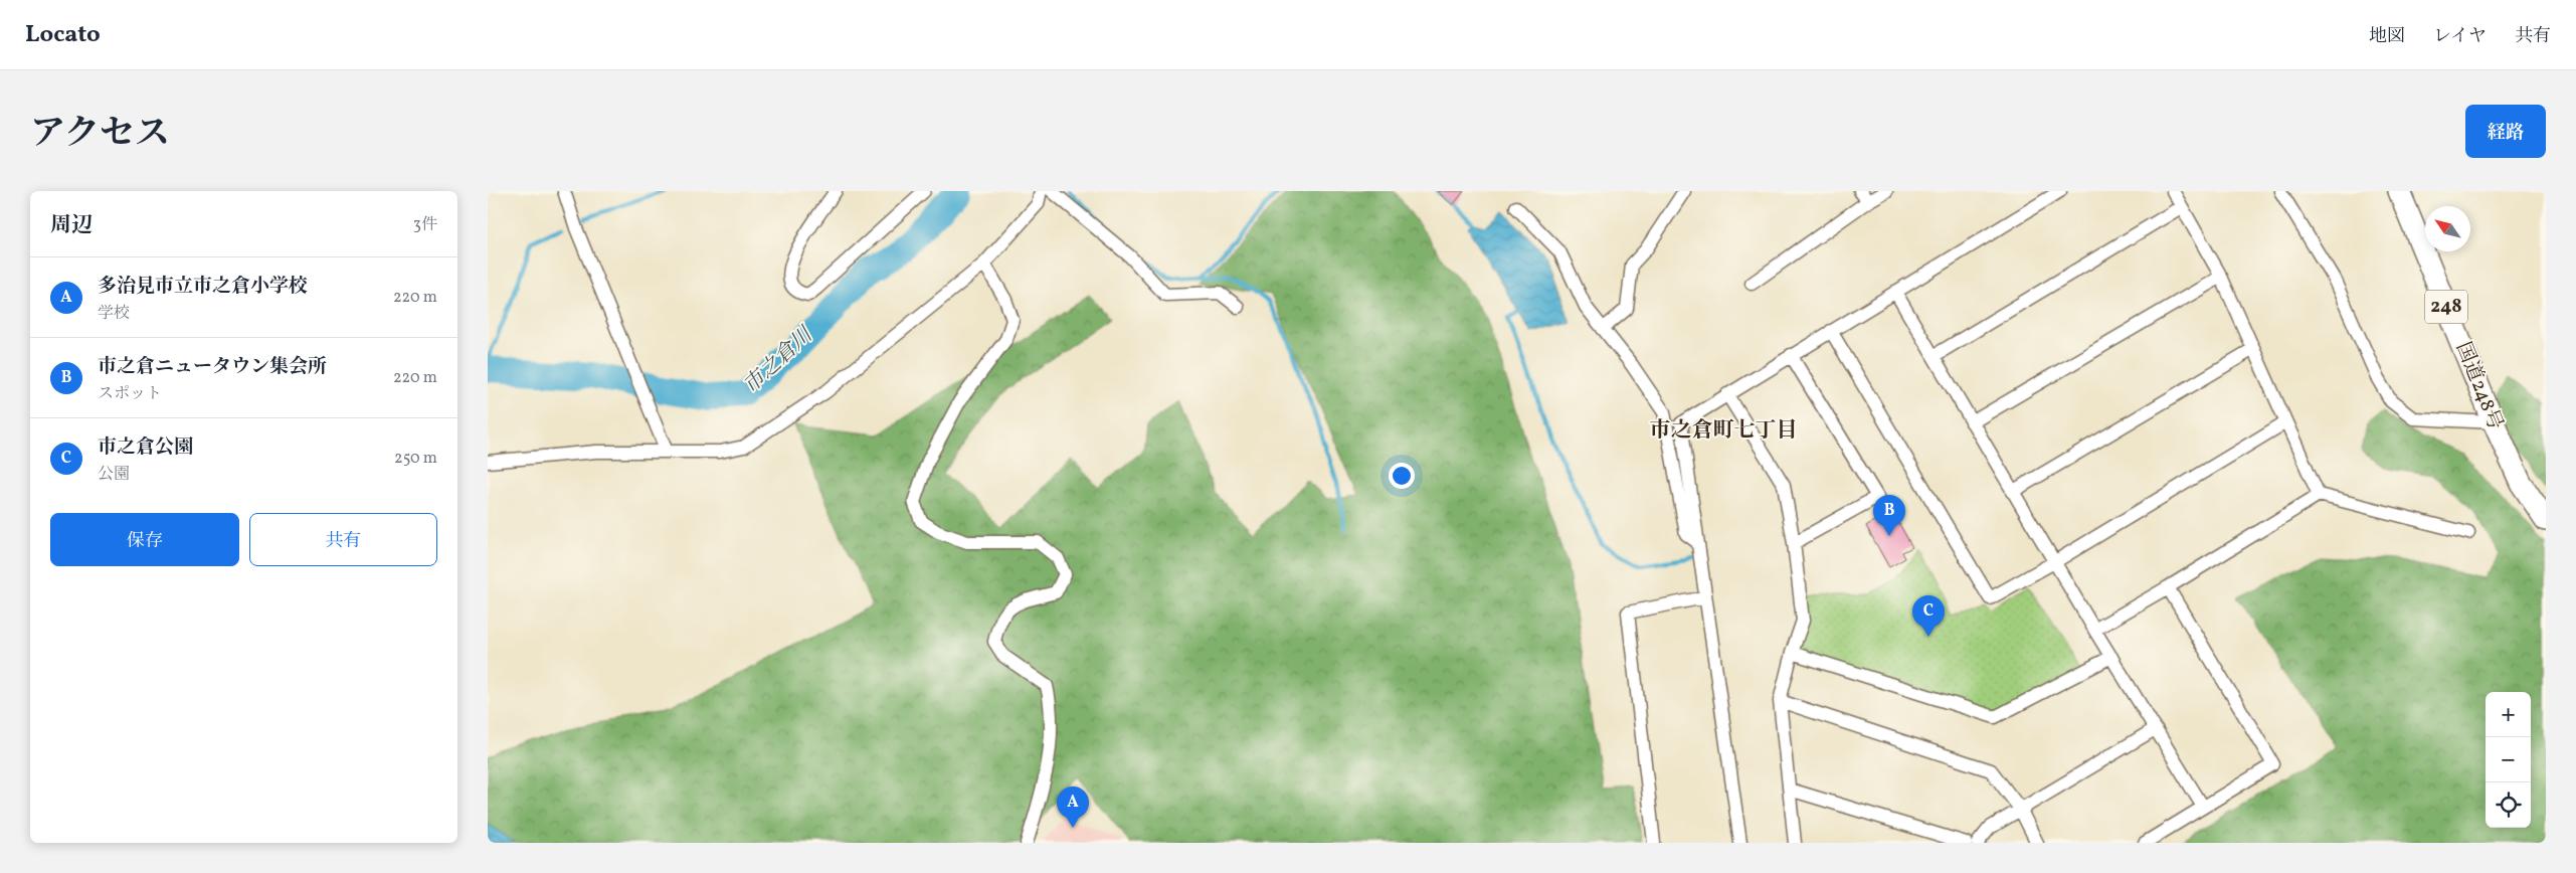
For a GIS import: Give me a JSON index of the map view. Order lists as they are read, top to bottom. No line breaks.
{"streets":{"highway":["248","国道248号"]},"districts":["市之倉町七丁目"],"water":["市之倉川"],"north":"top left","page":{"header":"Locato","nav":["地図","レイヤ","共有"],"title":"アクセス","buttons":["経路",["保存","共有"]],"heading":["周辺","3件"],"list":[{"mark":"A","name":"多治見市立市之倉小学校","note":"学校","value":"220 m"},{"mark":"B","name":"市之倉ニュータウン集会所","note":"スポット","value":"220 m"},{"mark":"C","name":"市之倉公園","note":"公園","value":"250 m"}],"pins":["B","C","A"],"map_buttons":["+","−"]}}
